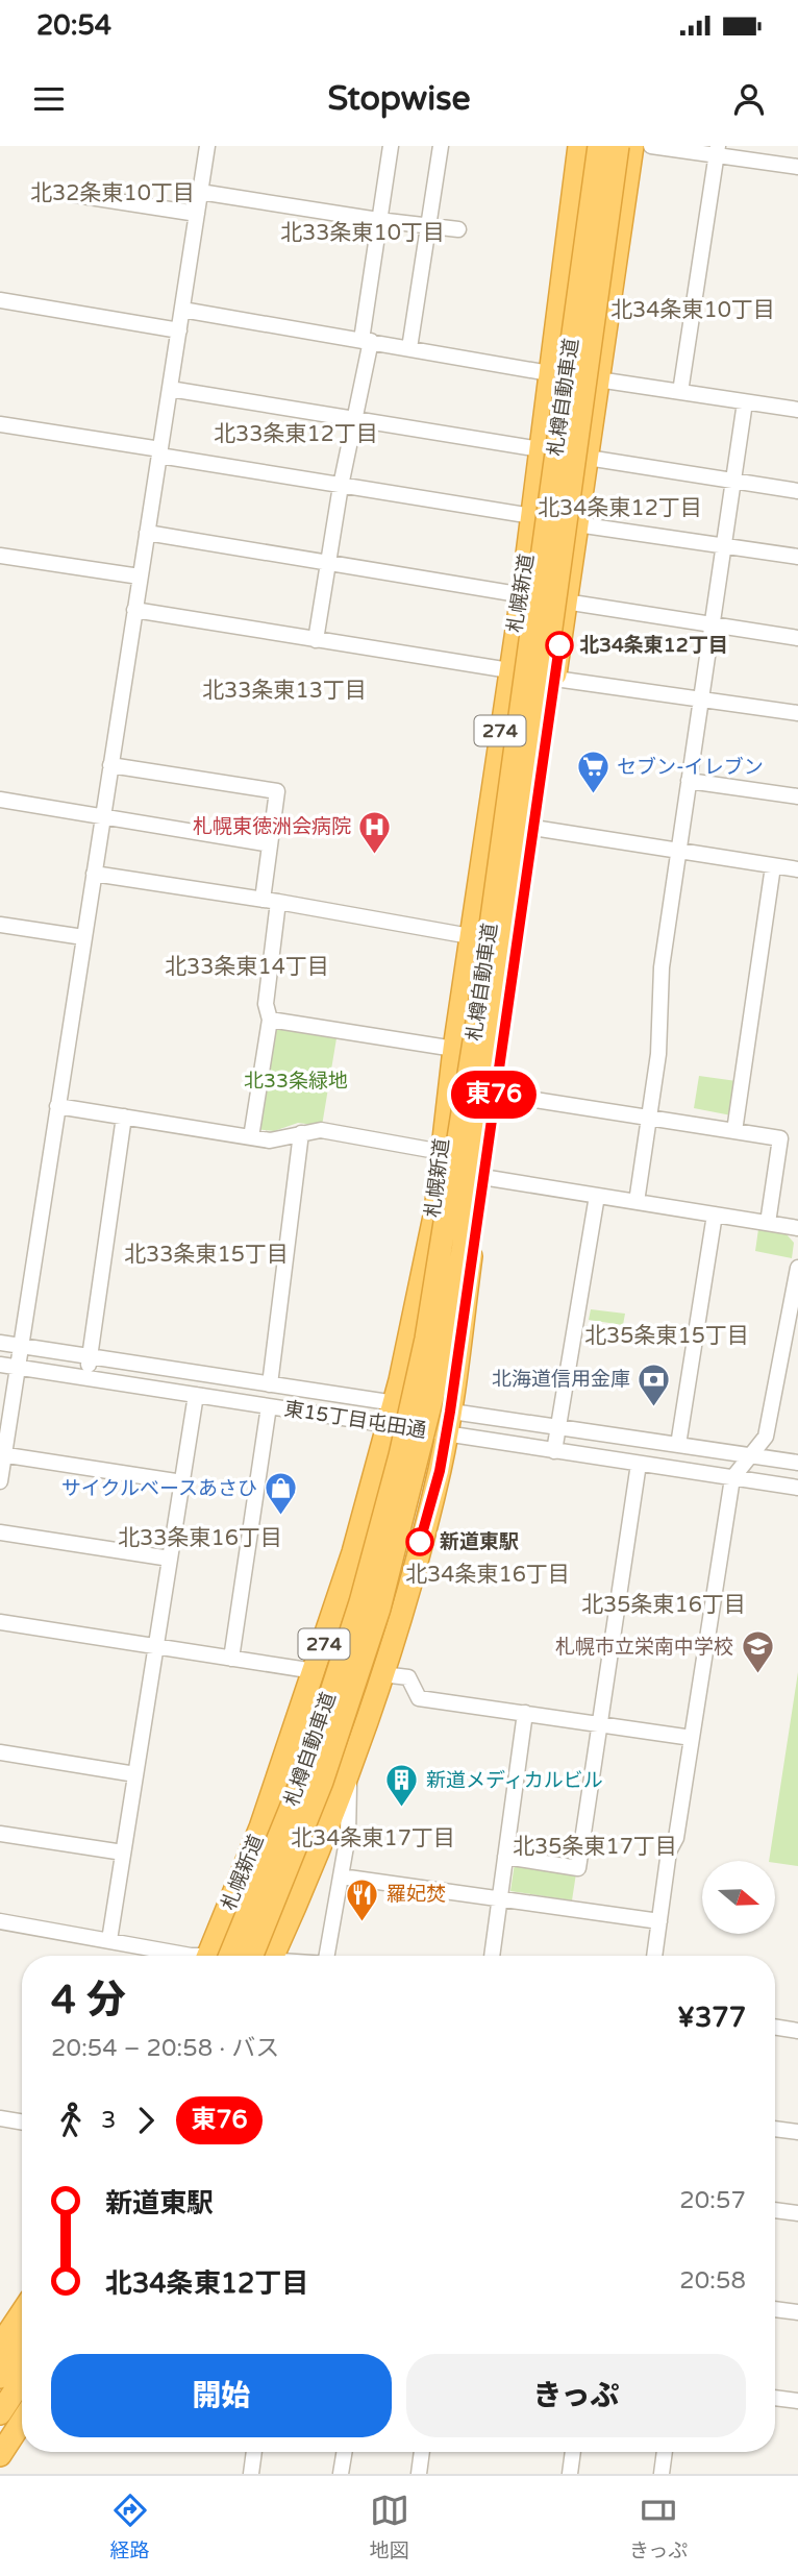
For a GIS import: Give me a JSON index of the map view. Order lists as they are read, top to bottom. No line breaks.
{"streets":{"highway":["札樽自動車道","札幌新道","274"],"street":["東15丁目屯田通"]},"crossings":[["札幌新道","東15丁目屯田通"],["274","東15丁目屯田通"]],"districts":["北32条東10丁目","北33条東10丁目","北34条東10丁目","北33条東12丁目","北34条東12丁目","北33条東13丁目","北33条東14丁目","北33条東15丁目","北35条東15丁目","北33条東16丁目","北34条東16丁目","北35条東16丁目","北34条東17丁目","北35条東17丁目"],"parks":["北33条緑地"],"places":{"other":["北34条東12丁目","新道東駅"],"supermarket":["セブン-イレブン"],"hospital":["札幌東徳洲会病院"],"bank":["北海道信用金庫"],"shop":["サイクルベースあさひ"],"school or university":["札幌市立栄南中学校"],"building":["新道メディカルビル"],"restaurant":["羅妃焚"]},"lines":["bus line 東76"],"north":"right","page":{"status":"20:54","header":"Stopwise","on_map":"東76","heading":["4 分","20:54 – 20:58 · バス","¥377"],"legs":["3","東76"],"list":[{"name":"新道東駅","value":"20:57"},{"name":"北34条東12丁目","value":"20:58"}],"buttons":["開始","きっぷ"],"tabs":["経路","地図","きっぷ"]}}
